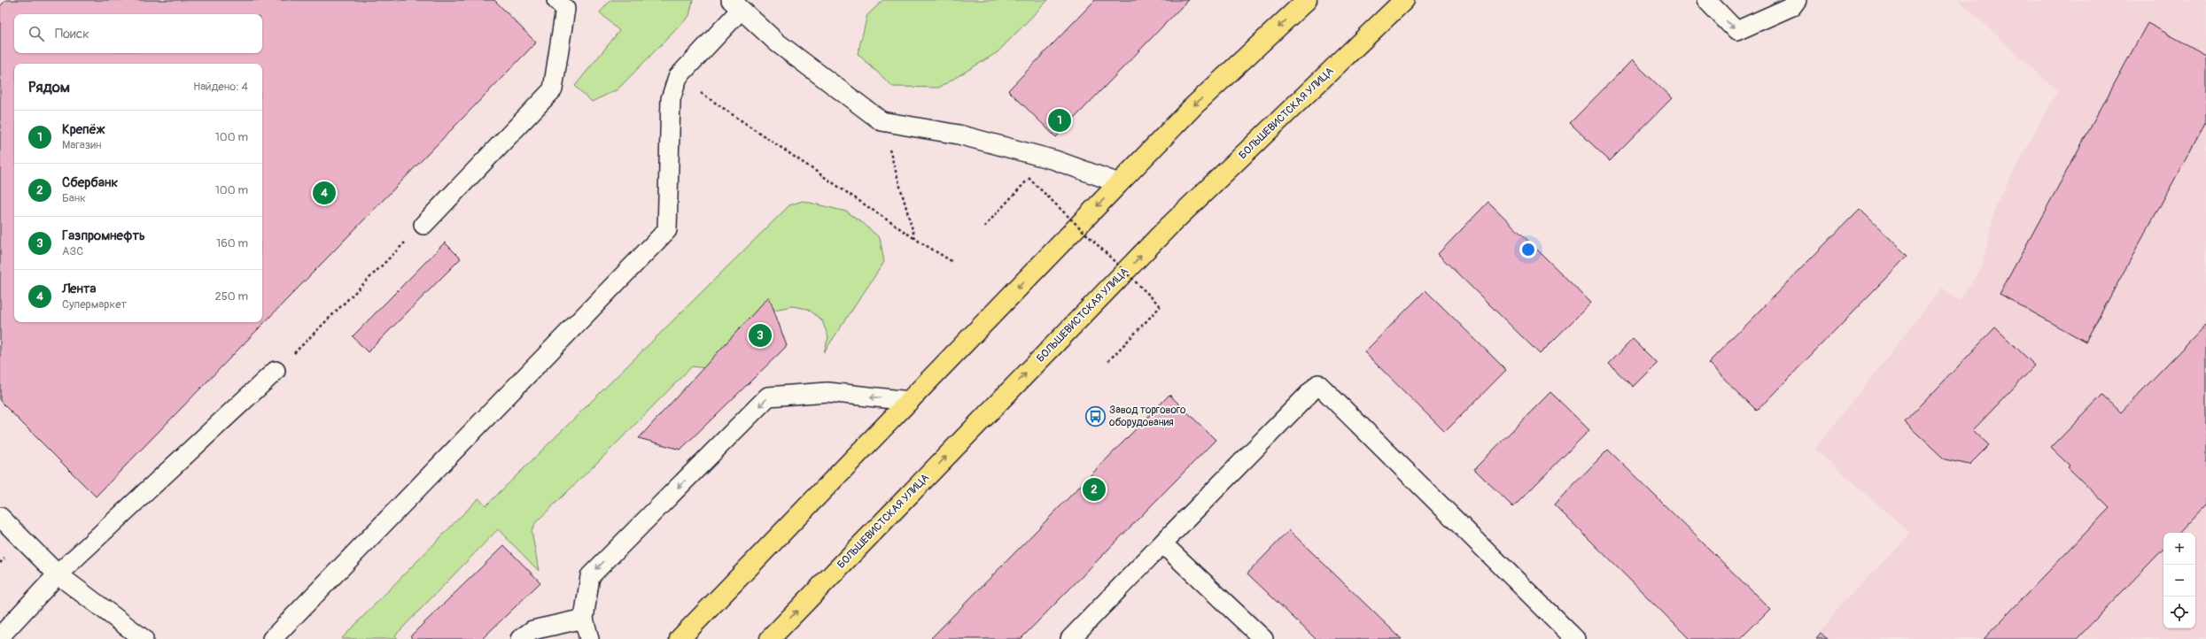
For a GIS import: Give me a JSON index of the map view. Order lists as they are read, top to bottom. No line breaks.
{"streets":{"highway":["БОЛЬШЕВИСТСКАЯ УЛИЦА"]},"places":{"bus stop":["Завод торгового оборудования"]},"page":{"search":"Поиск","heading":["Рядом","Найдено: 4"],"pins":["1","4","3","2"],"list":[{"mark":"1","name":"Крепёж","note":"Магазин","value":"100 m"},{"mark":"2","name":"Сбербанк","note":"Банк","value":"100 m"},{"mark":"3","name":"Газпромнефть","note":"АЗС","value":"160 m"},{"mark":"4","name":"Лента","note":"Супермаркет","value":"250 m"}],"map_buttons":["+","−"]}}
